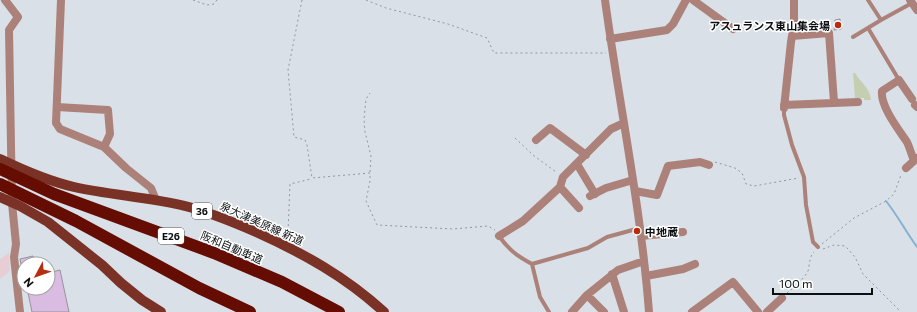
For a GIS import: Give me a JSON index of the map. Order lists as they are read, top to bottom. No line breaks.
{"streets":{"highway":["E26","阪和自動車道"],"main road":["36","泉大津美原線 新道"]},"places":["アスュランス東山集会場","中地蔵"],"scale_bar":"100 m","north":"bottom left"}
